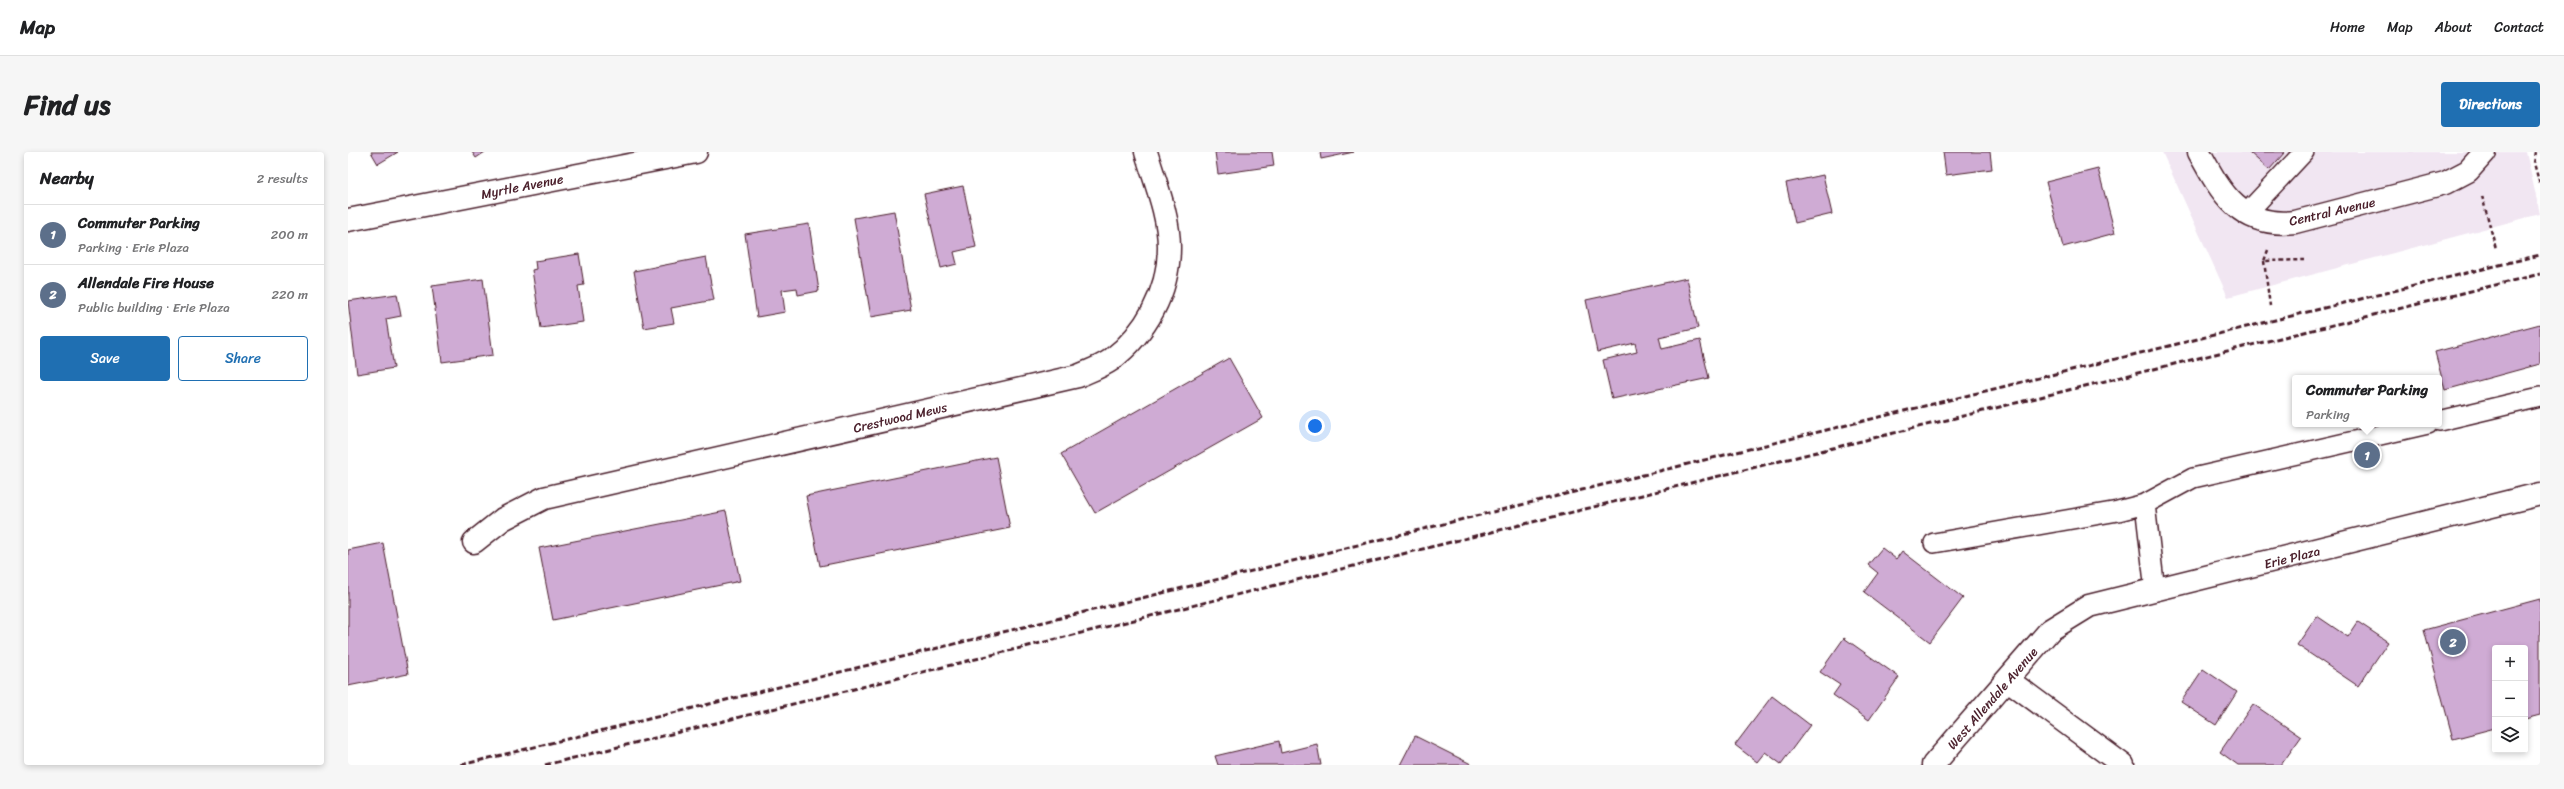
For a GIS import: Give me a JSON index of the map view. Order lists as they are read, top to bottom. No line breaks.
{"streets":{"street":["Myrtle Avenue","Central Avenue","Crestwood Mews","Erie Plaza","West Allendale Avenue"]},"crossings":[["Erie Plaza","West Allendale Avenue"]],"page":{"header":"Map","nav":["Home","Map","About","Contact"],"title":"Find us","buttons":["Directions",["Save","Share"]],"heading":["Nearby","2 results"],"list":[{"mark":"1","name":"Commuter Parking","note":"Parking · Erie Plaza","value":"200 m"},{"mark":"2","name":"Allendale Fire House","note":"Public building · Erie Plaza","value":"220 m"}],"popup":["Commuter Parking","Parking"],"pins":["1","2"],"map_buttons":["+","−"]}}
